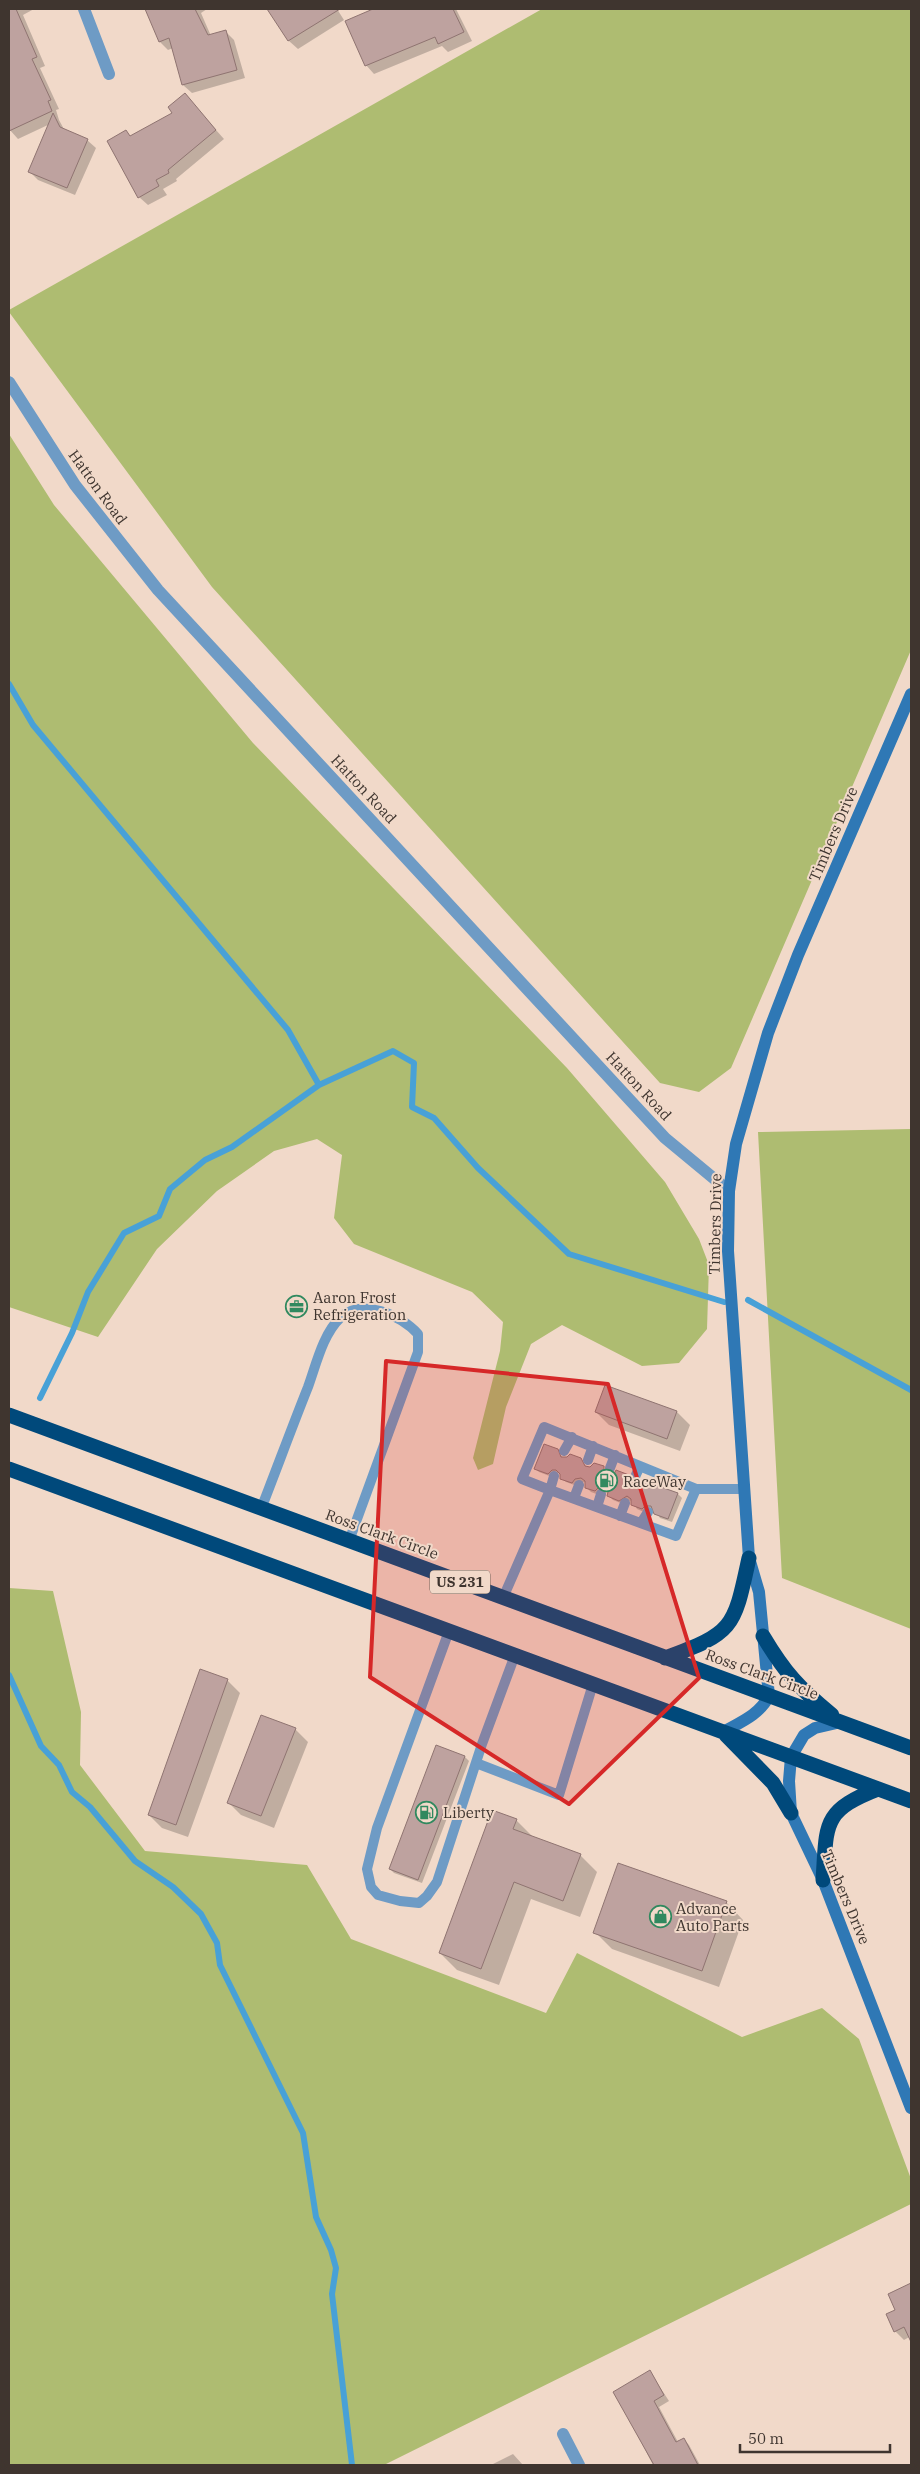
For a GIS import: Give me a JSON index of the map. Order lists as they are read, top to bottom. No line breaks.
{"streets":{"highway":["Ross Clark Circle","US 231"],"street":["Hatton Road","Timbers Drive"]},"crossings":[["Hatton Road","Timbers Drive"],["Timbers Drive","Ross Clark Circle"]],"places":{"office":["Aaron Frost Refrigeration"],"fuel station":["RaceWay","Liberty"],"shop":["Advance Auto Parts"]},"scale_bar":"50 m"}
